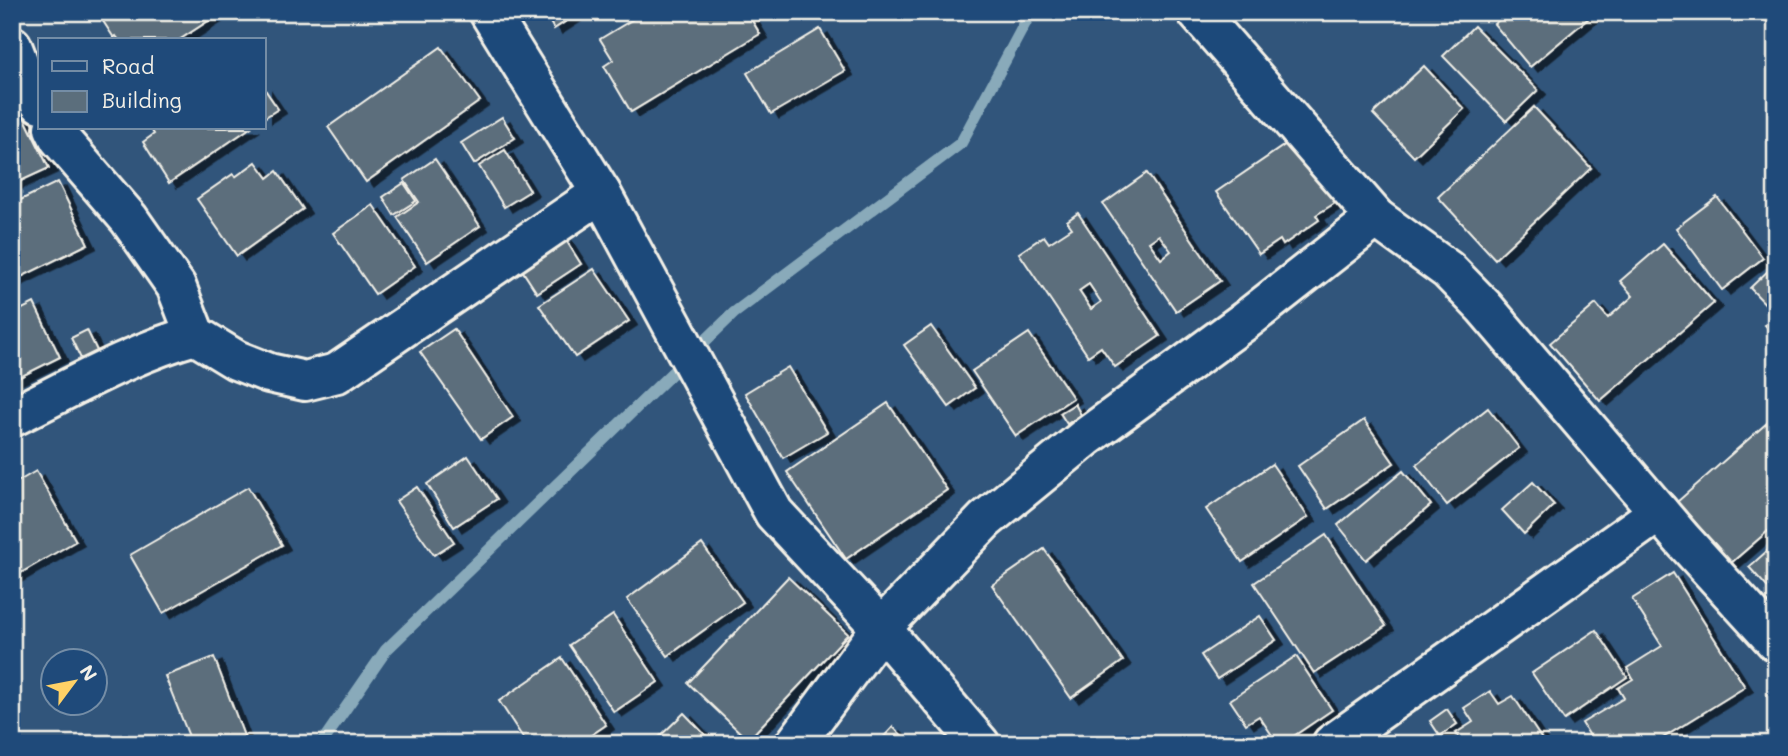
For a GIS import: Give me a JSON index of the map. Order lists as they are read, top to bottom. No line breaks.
{"legend":["Road","Building"],"north":"top right"}
